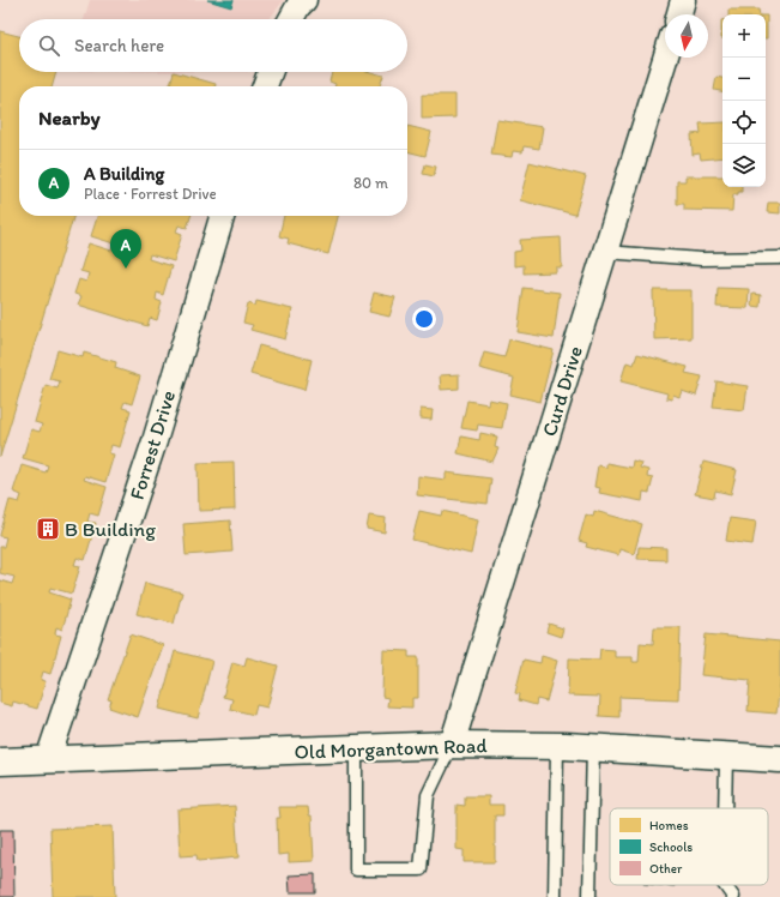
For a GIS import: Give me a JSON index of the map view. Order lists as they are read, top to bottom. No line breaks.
{"streets":{"street":["Curd Drive","Forrest Drive","Old Morgantown Road"]},"crossings":[["Curd Drive","Old Morgantown Road"],["Forrest Drive","Old Morgantown Road"]],"places":{"building":["B Building"]},"legend":["Homes","Schools","Other"],"north":"bottom","page":{"map_buttons":["+","−"],"search":"Search here","heading":"Nearby","list":[{"mark":"A","name":"A Building","note":"Place · Forrest Drive","value":"80 m"}],"pins":"A"}}
